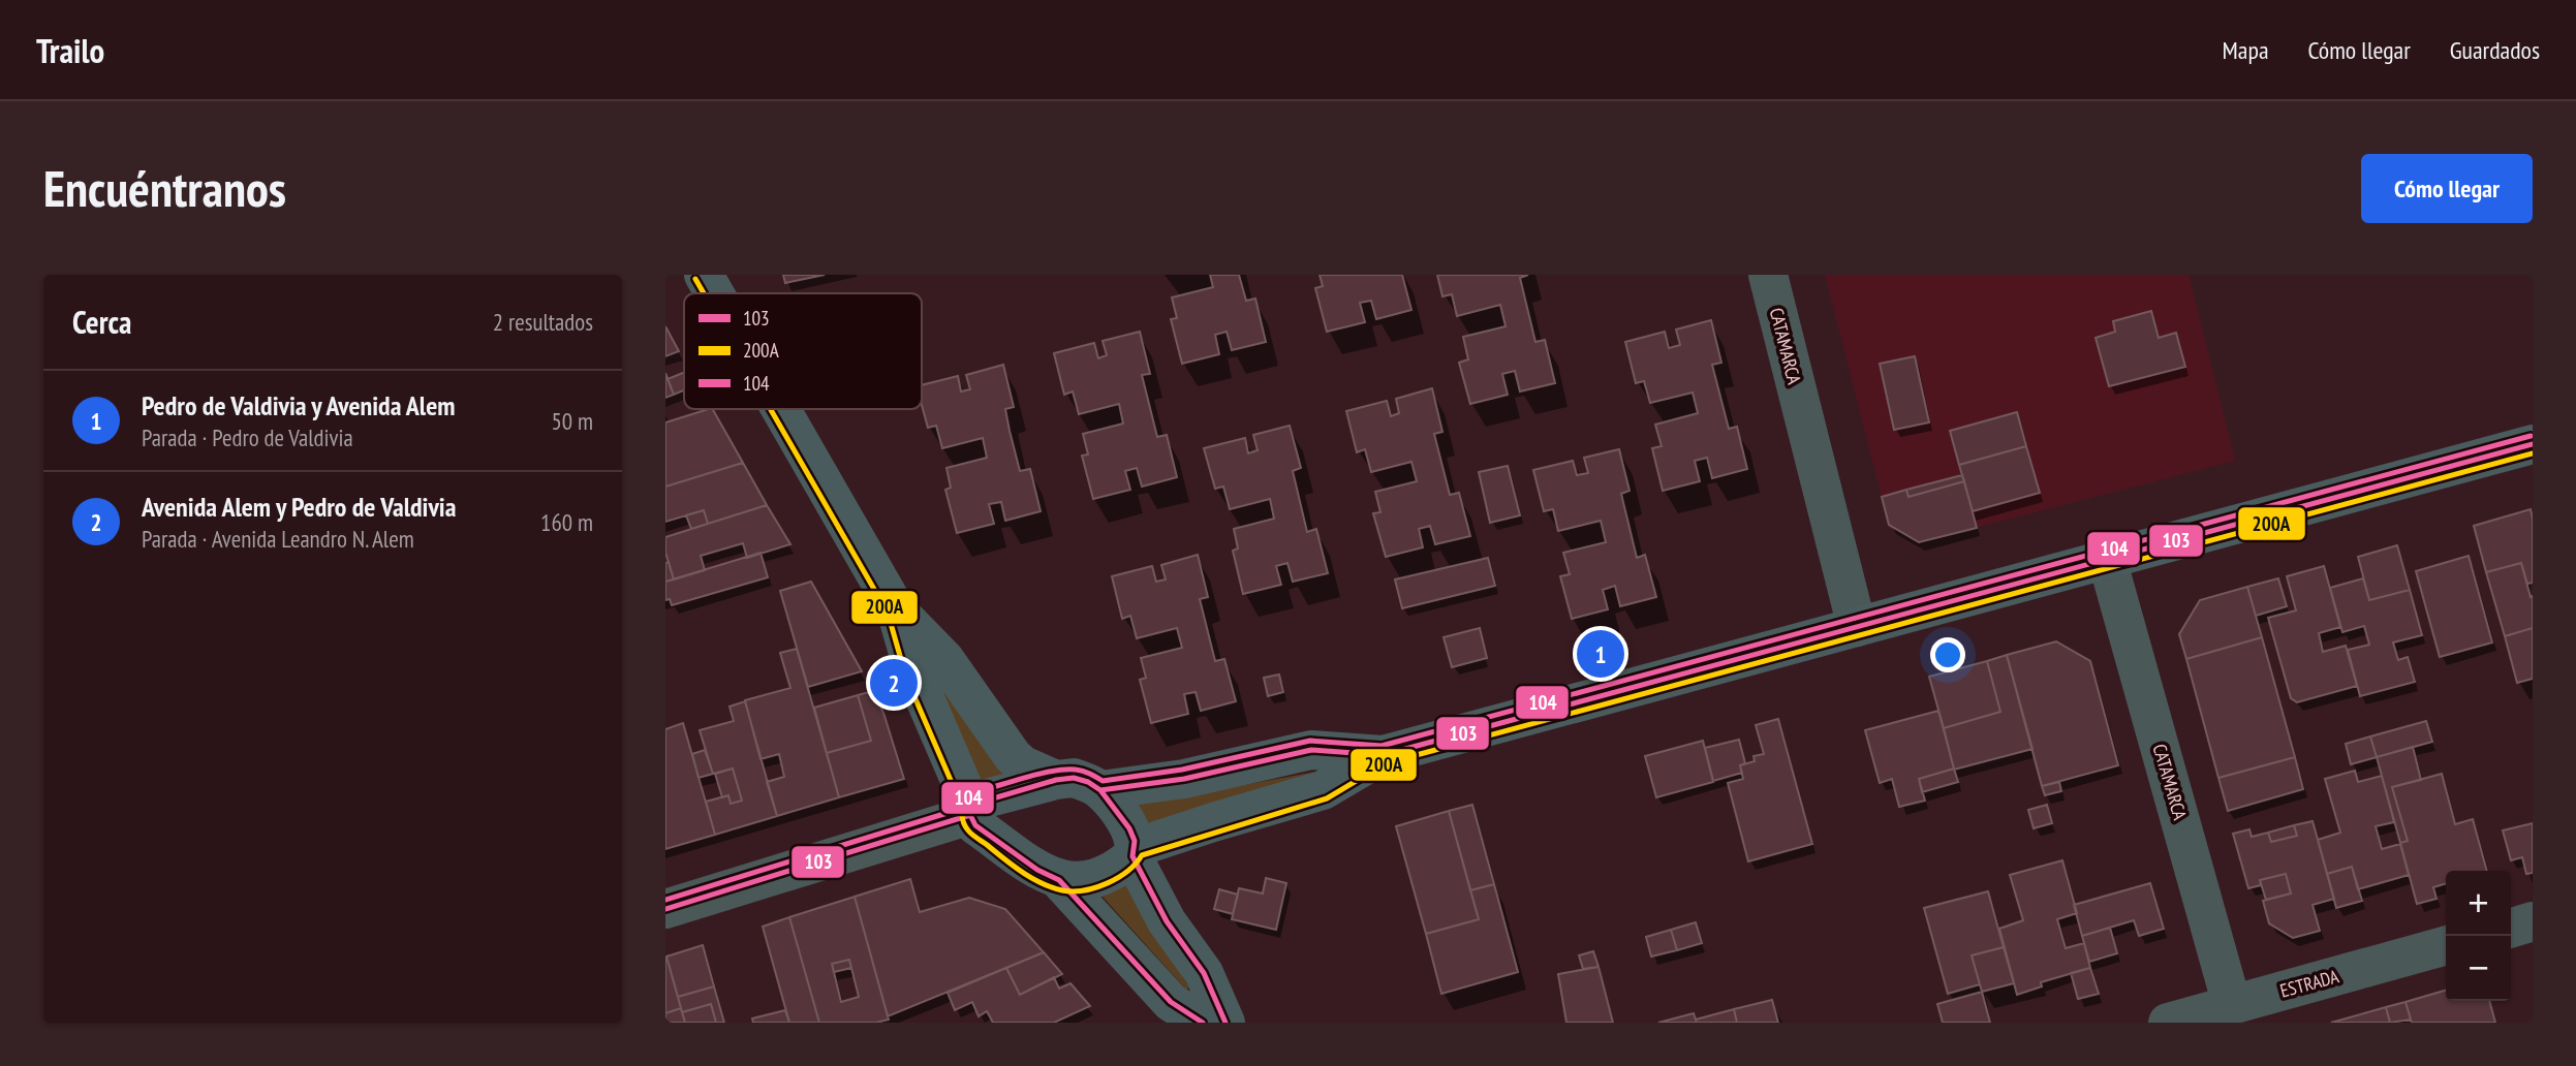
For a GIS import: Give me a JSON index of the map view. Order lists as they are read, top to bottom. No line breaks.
{"streets":{"street":["CATAMARCA","ESTRADA"]},"crossings":[["CATAMARCA","ESTRADA"]],"lines":["transit line 200A","transit line 104","transit line 103"],"legend":["103","200A","104"],"page":{"header":"Trailo","nav":["Mapa","Cómo llegar","Guardados"],"buttons":"Cómo llegar","title":"Encuéntranos","heading":["Cerca","2 resultados"],"list":[{"mark":"1","name":"Pedro de Valdivia y Avenida Alem","note":"Parada · Pedro de Valdivia","value":"50 m"},{"mark":"2","name":"Avenida Alem y Pedro de Valdivia","note":"Parada · Avenida Leandro N. Alem","value":"160 m"}],"pins":["1","2"],"map_buttons":["+","−"]}}
